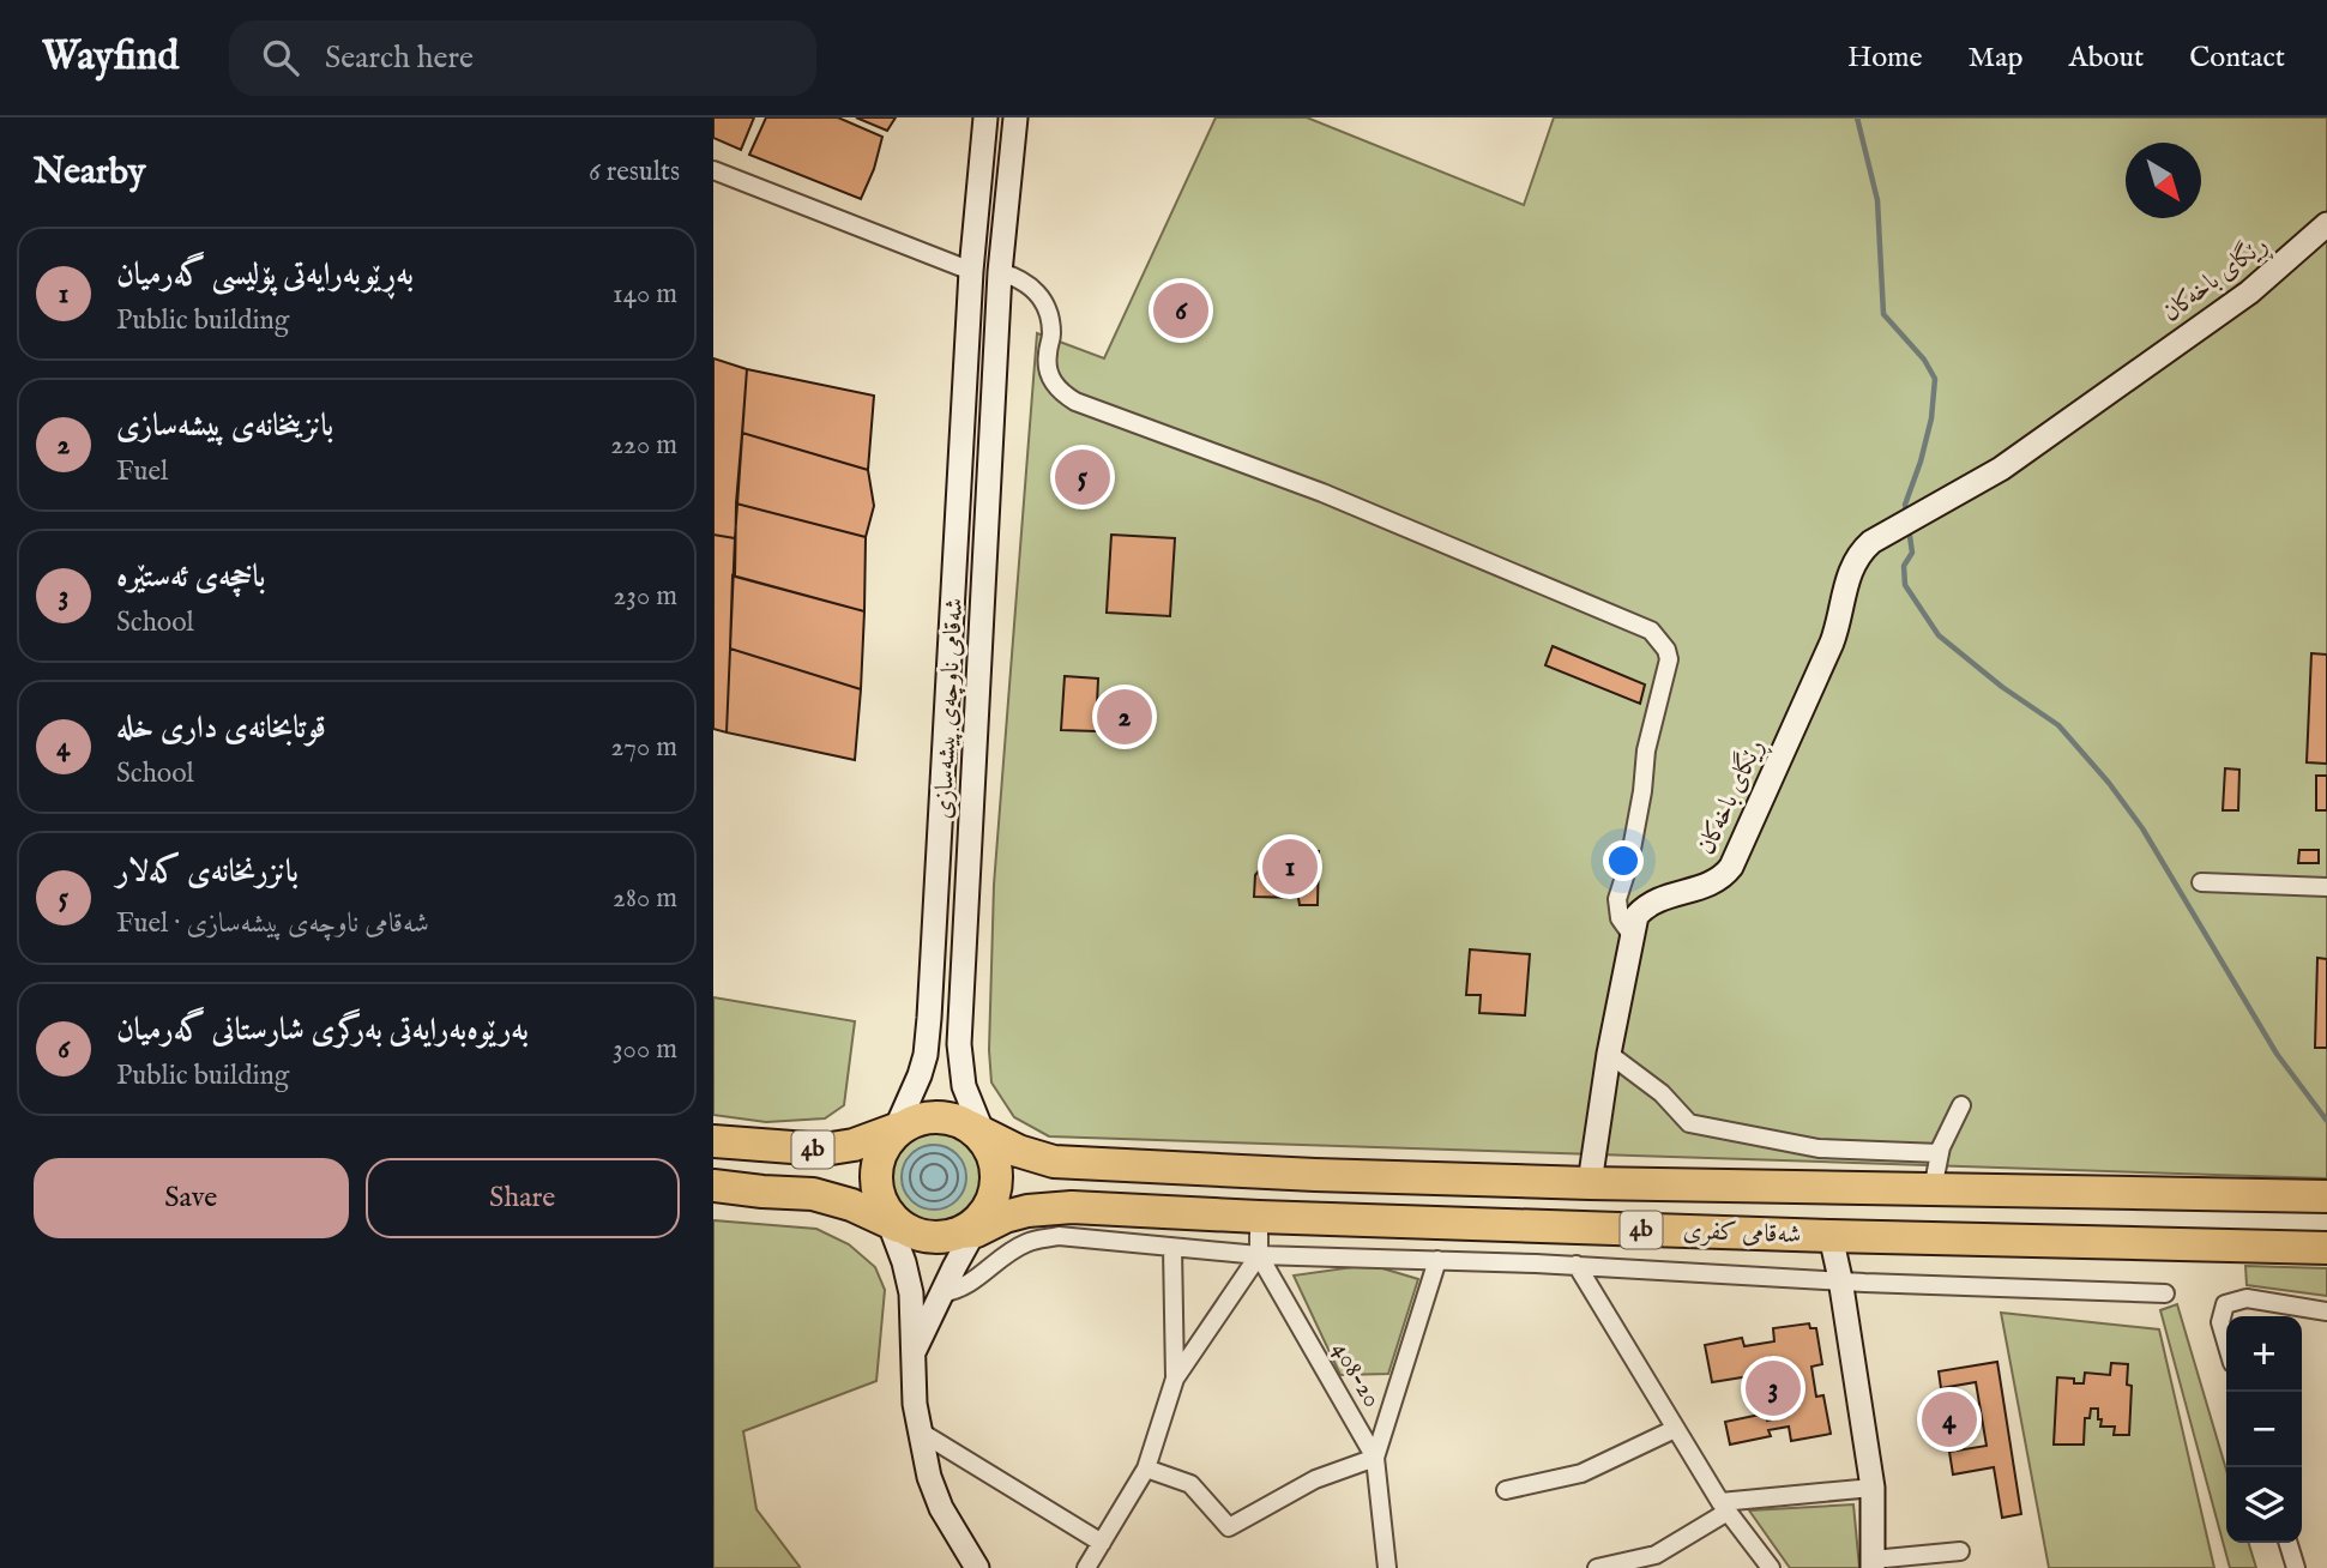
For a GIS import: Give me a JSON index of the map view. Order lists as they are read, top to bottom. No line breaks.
{"streets":{"highway":["4b","شەقامی کفری"],"main road":["ڕێگای باخەکان","شەقامی ناوچەی پیشەسازی"],"street":["408-20"]},"crossings":[["ڕێگای باخەکان","شەقامی کفری"],["شەقامی ناوچەی پیشەسازی","4b"],["شەقامی ناوچەی پیشەسازی","شەقامی کفری"],["4b","شەقامی کفری"],["شەقامی کفری","408-20"]],"north":"bottom right","page":{"header":"Wayfind","search":"Search here","nav":["Home","Map","About","Contact"],"heading":["Nearby","6 results"],"list":[{"mark":"1","name":"بەڕێوبەرایەتی پۆلیسی گەرمیان","note":"Public building","value":"140 m"},{"mark":"2","name":"بانزینخانەی پیشەسازی","note":"Fuel","value":"220 m"},{"mark":"3","name":"باخچەی ئەستێرە","note":"School","value":"230 m"},{"mark":"4","name":"قوتابخانەی داری خلە","note":"School","value":"270 m"},{"mark":"5","name":"بانزرنخانەی کەلار","note":"Fuel · شەقامی ناوچەی پیشەسازی","value":"280 m"},{"mark":"6","name":"بەرێوەبەرایەتی بەرگری شارستانی گەرمیان","note":"Public building","value":"300 m"}],"pins":["6","5","2","1","3","4"],"buttons":["Save","Share"],"map_buttons":["+","−"]}}
